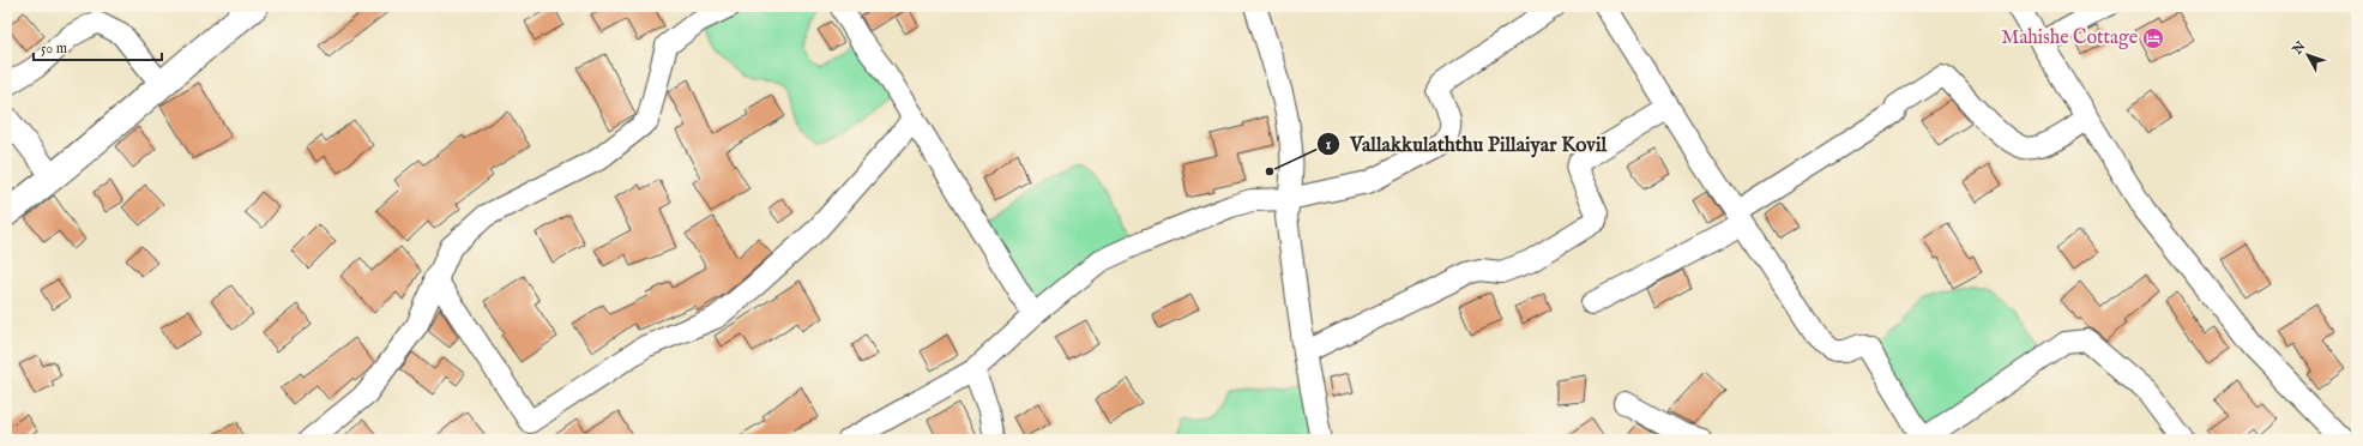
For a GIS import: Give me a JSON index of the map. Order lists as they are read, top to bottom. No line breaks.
{"places":{"hotel":["Mahishe Cottage"],"other":["Vallakkulaththu Pillaiyar Kovil"]},"scale_bar":"50 m","north":"top left"}
